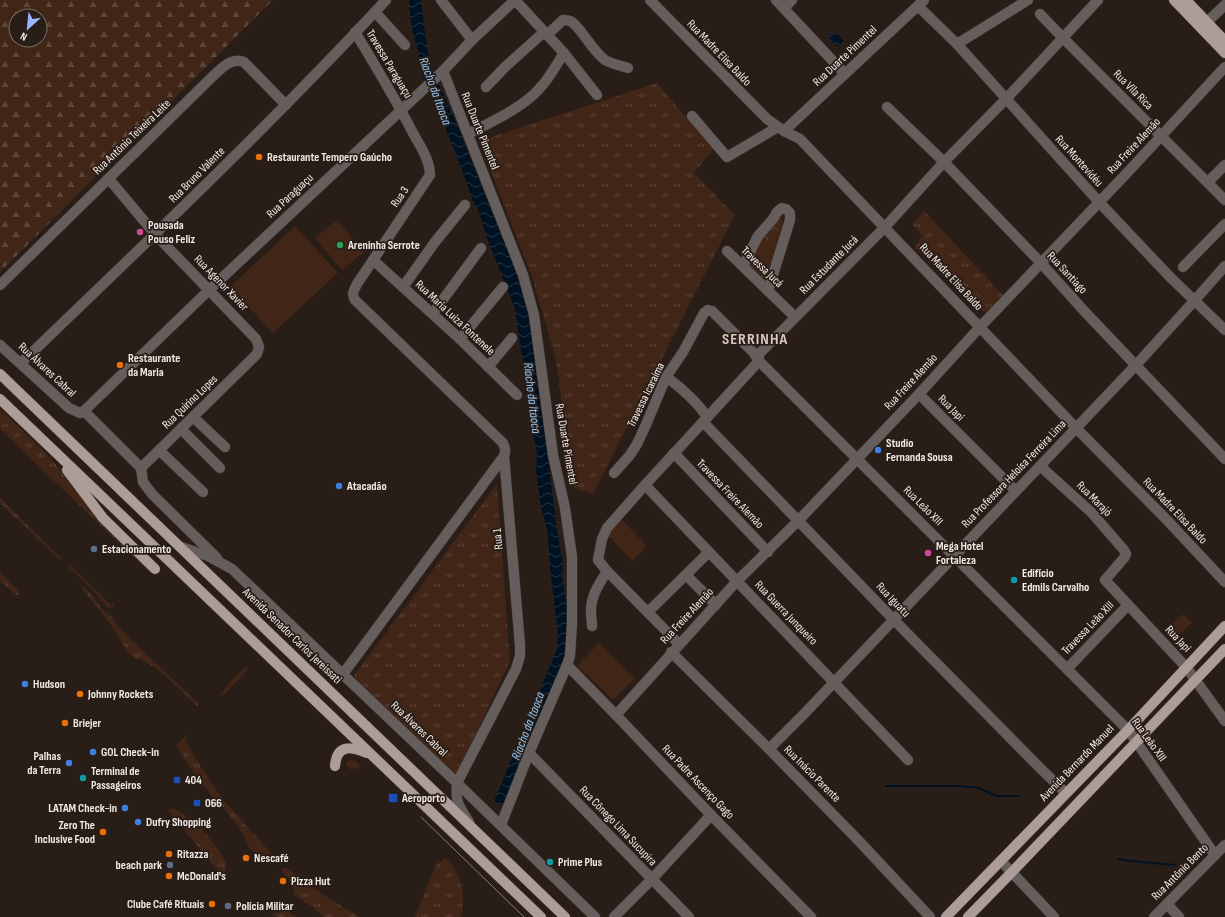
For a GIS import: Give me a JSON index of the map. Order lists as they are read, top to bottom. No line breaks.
{"streets":{"main road":["Avenida Senador Carlos Jereissati","Avenida Bernardo Manuel"],"street":["Rua Madre Elisa Baldo","Rua Duarte Pimentel","Travessa Paraguaçu","Rua Vila Rica","Rua Antônio Teixeira Leite","Rua Freire Alemão","Rua Montevidéu","Rua Bruno Valente","Rua Paraguaçu","Rua 3","Rua Estudante Jucá","Travessa Jucá","Rua Santiago","Rua Agenor Xavier","Rua Maria Luiza Fontenele","Rua Álvares Cabral","Travessa Icaraíma","Rua Quirino Lopes","Rua Japi","Rua Professora Heloísa Ferreira Lima","Travessa Freire Alemão","Rua Marajó","Rua Leão XIII","Rua 1","Rua Iguatu","Rua Guerra Junqueiro","Travessa Leão XIII","Rua Inácio Parente","Rua Padre Ascenço Gago","Rua Cônego Lima Sucupira","Rua Antônio Bento"]},"crossings":[["Rua Madre Elisa Baldo","Rua Duarte Pimentel"],["Rua Madre Elisa Baldo","Rua Freire Alemão"],["Rua Madre Elisa Baldo","Rua Estudante Jucá"],["Rua Madre Elisa Baldo","Rua Professora Heloísa Ferreira Lima"],["Rua Duarte Pimentel","Rua Montevidéu"],["Rua Duarte Pimentel","Rua Paraguaçu"],["Rua Duarte Pimentel","Rua Álvares Cabral"],["Rua Duarte Pimentel","Rua Padre Ascenço Gago"],["Rua Duarte Pimentel","Rua Cônego Lima Sucupira"],["Travessa Paraguaçu","Rua Bruno Valente"],["Travessa Paraguaçu","Rua Paraguaçu"],["Travessa Paraguaçu","Rua 3"],["Rua Vila Rica","Rua Freire Alemão"],["Rua Vila Rica","Rua Estudante Jucá"],["Rua Antônio Teixeira Leite","Rua Bruno Valente"],["Rua Antônio Teixeira Leite","Rua Agenor Xavier"],["Rua Freire Alemão","Rua Montevidéu"],["Rua Freire Alemão","Rua Santiago"],["Rua Freire Alemão","Rua Japi"],["Rua Freire Alemão","Travessa Freire Alemão"],["Rua Freire Alemão","Rua Leão XIII"],["Rua Freire Alemão","Rua Iguatu"],["Rua Freire Alemão","Rua Guerra Junqueiro"],["Rua Freire Alemão","Rua Inácio Parente"],["Rua Freire Alemão","Rua Padre Ascenço Gago"],["Rua Montevidéu","Rua Estudante Jucá"],["Rua Montevidéu","Rua Professora Heloísa Ferreira Lima"],["Rua Bruno Valente","Rua Agenor Xavier"],["Rua Bruno Valente","Rua Álvares Cabral"],["Rua Paraguaçu","Rua 3"],["Rua Paraguaçu","Rua Agenor Xavier"],["Rua Paraguaçu","Rua Álvares Cabral"],["Rua 3","Rua Maria Luiza Fontenele"],["Rua 3","Rua 1"],["Rua Estudante Jucá","Travessa Jucá"],["Rua Estudante Jucá","Rua Santiago"],["Rua Estudante Jucá","Travessa Freire Alemão"],["Rua Estudante Jucá","Rua Leão XIII"],["Rua Estudante Jucá","Rua Iguatu"],["Rua Estudante Jucá","Rua Guerra Junqueiro"],["Rua Santiago","Rua Professora Heloísa Ferreira Lima"],["Rua Agenor Xavier","Rua Quirino Lopes"],["Rua Álvares Cabral","Rua Quirino Lopes"],["Rua Álvares Cabral","Rua 1"],["Rua Álvares Cabral","Avenida Senador Carlos Jereissati"],["Travessa Icaraíma","Rua Leão XIII"],["Travessa Icaraíma","Rua Iguatu"],["Rua Japi","Rua Professora Heloísa Ferreira Lima"],["Rua Japi","Rua Marajó"],["Rua Japi","Travessa Leão XIII"],["Rua Japi","Avenida Bernardo Manuel"],["Rua Professora Heloísa Ferreira Lima","Rua Marajó"],["Rua Professora Heloísa Ferreira Lima","Rua Leão XIII"],["Rua Professora Heloísa Ferreira Lima","Rua Iguatu"],["Rua Professora Heloísa Ferreira Lima","Rua Guerra Junqueiro"],["Rua Professora Heloísa Ferreira Lima","Rua Inácio Parente"],["Rua Leão XIII","Travessa Leão XIII"],["Rua Leão XIII","Avenida Bernardo Manuel"],["Rua Leão XIII","Rua Antônio Bento"],["Rua 1","Avenida Senador Carlos Jereissati"],["Rua Iguatu","Avenida Bernardo Manuel"]],"districts":["SERRINHA"],"water":["Riacho da Itaoca"],"places":{"other":["Restaurante Tempero Gaúcho","Pousada Pouso Feliz","Areninha Serrote","Restaurante da Maria","Studio Fernanda Sousa","Atacadão","Estacionamento","Mega Hotel Fortaleza","Edifício Edmils Carvalho","Hudson","Johnny Rockets","Briejer","GOL Check-in","Palhas da Terra","Terminal de Passageiros","LATAM Check-in","Dufry Shopping","Zero The Inclusive Food","Ritazza","Nescafé","Prime Plus","beach park","McDonald's","Pizza Hut","Clube Café Rituais","Polícia Militar"],"transit":["404","Aeroporto","066"]},"north":"bottom left"}
